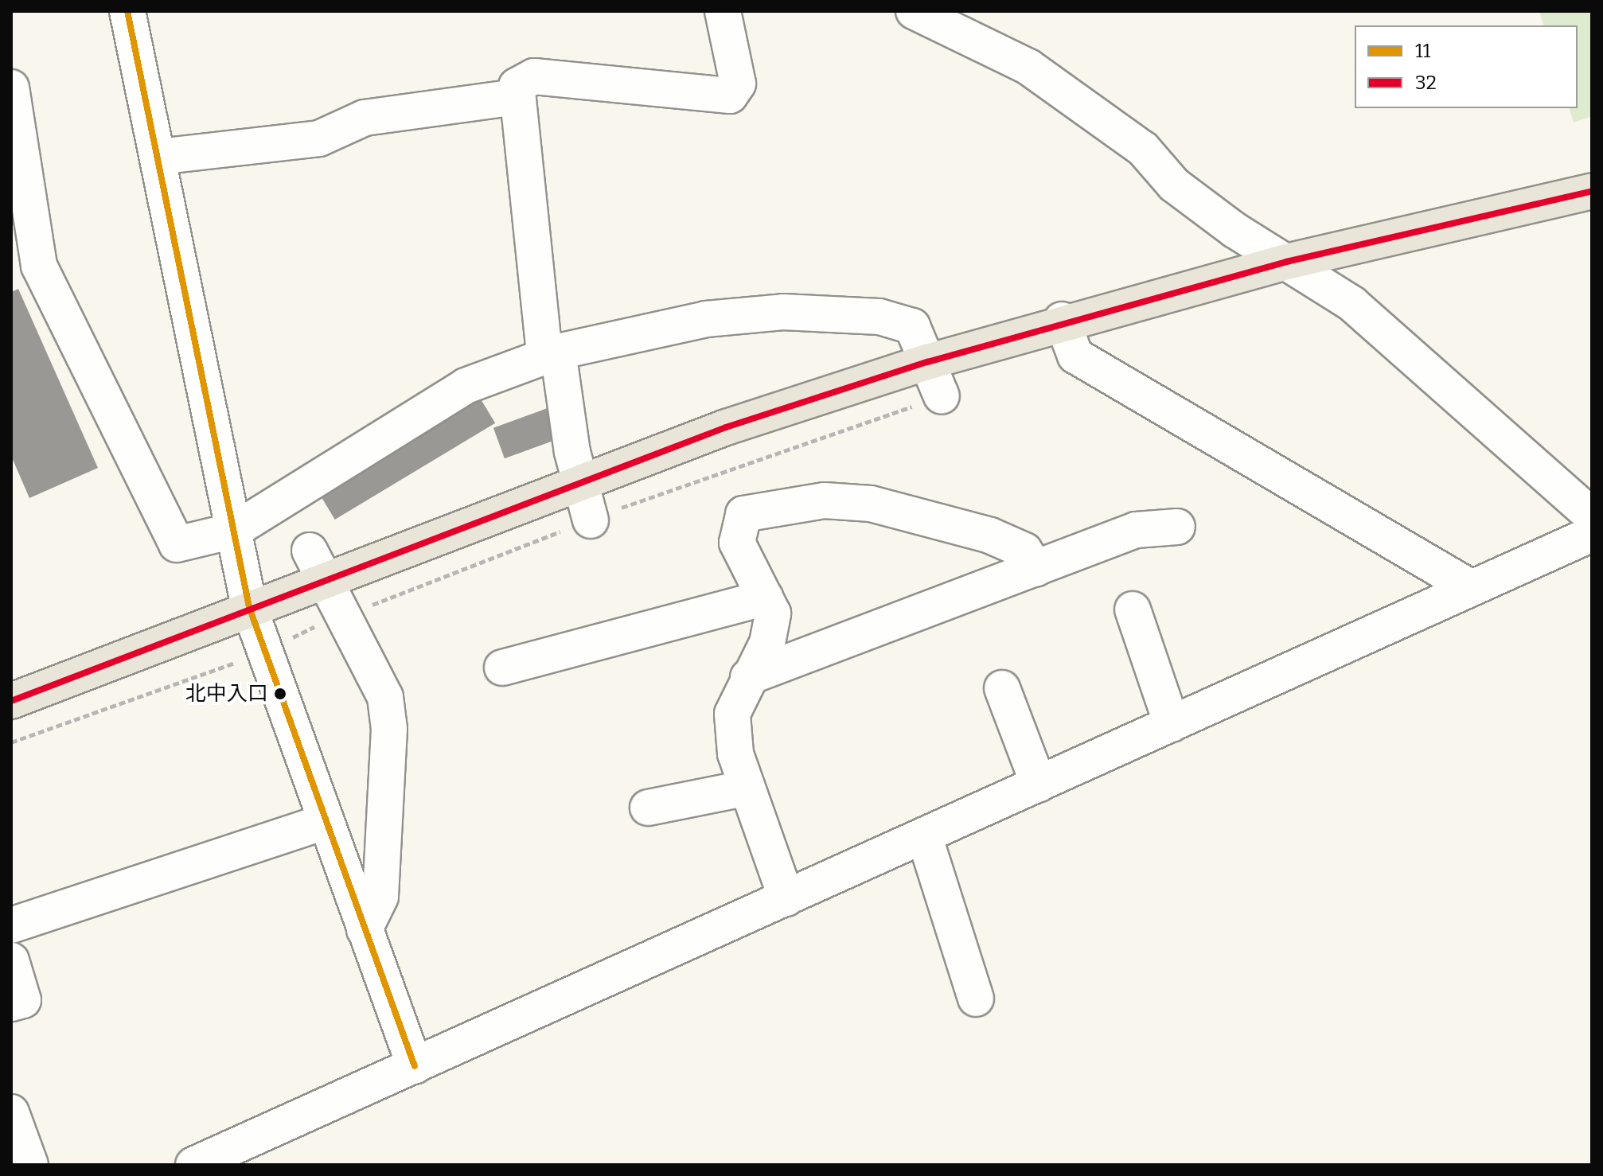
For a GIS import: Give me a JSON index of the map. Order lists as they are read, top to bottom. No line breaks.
{"places":["北中入口"],"lines":["transit line 11","transit line 32"],"legend":["11","32"]}
